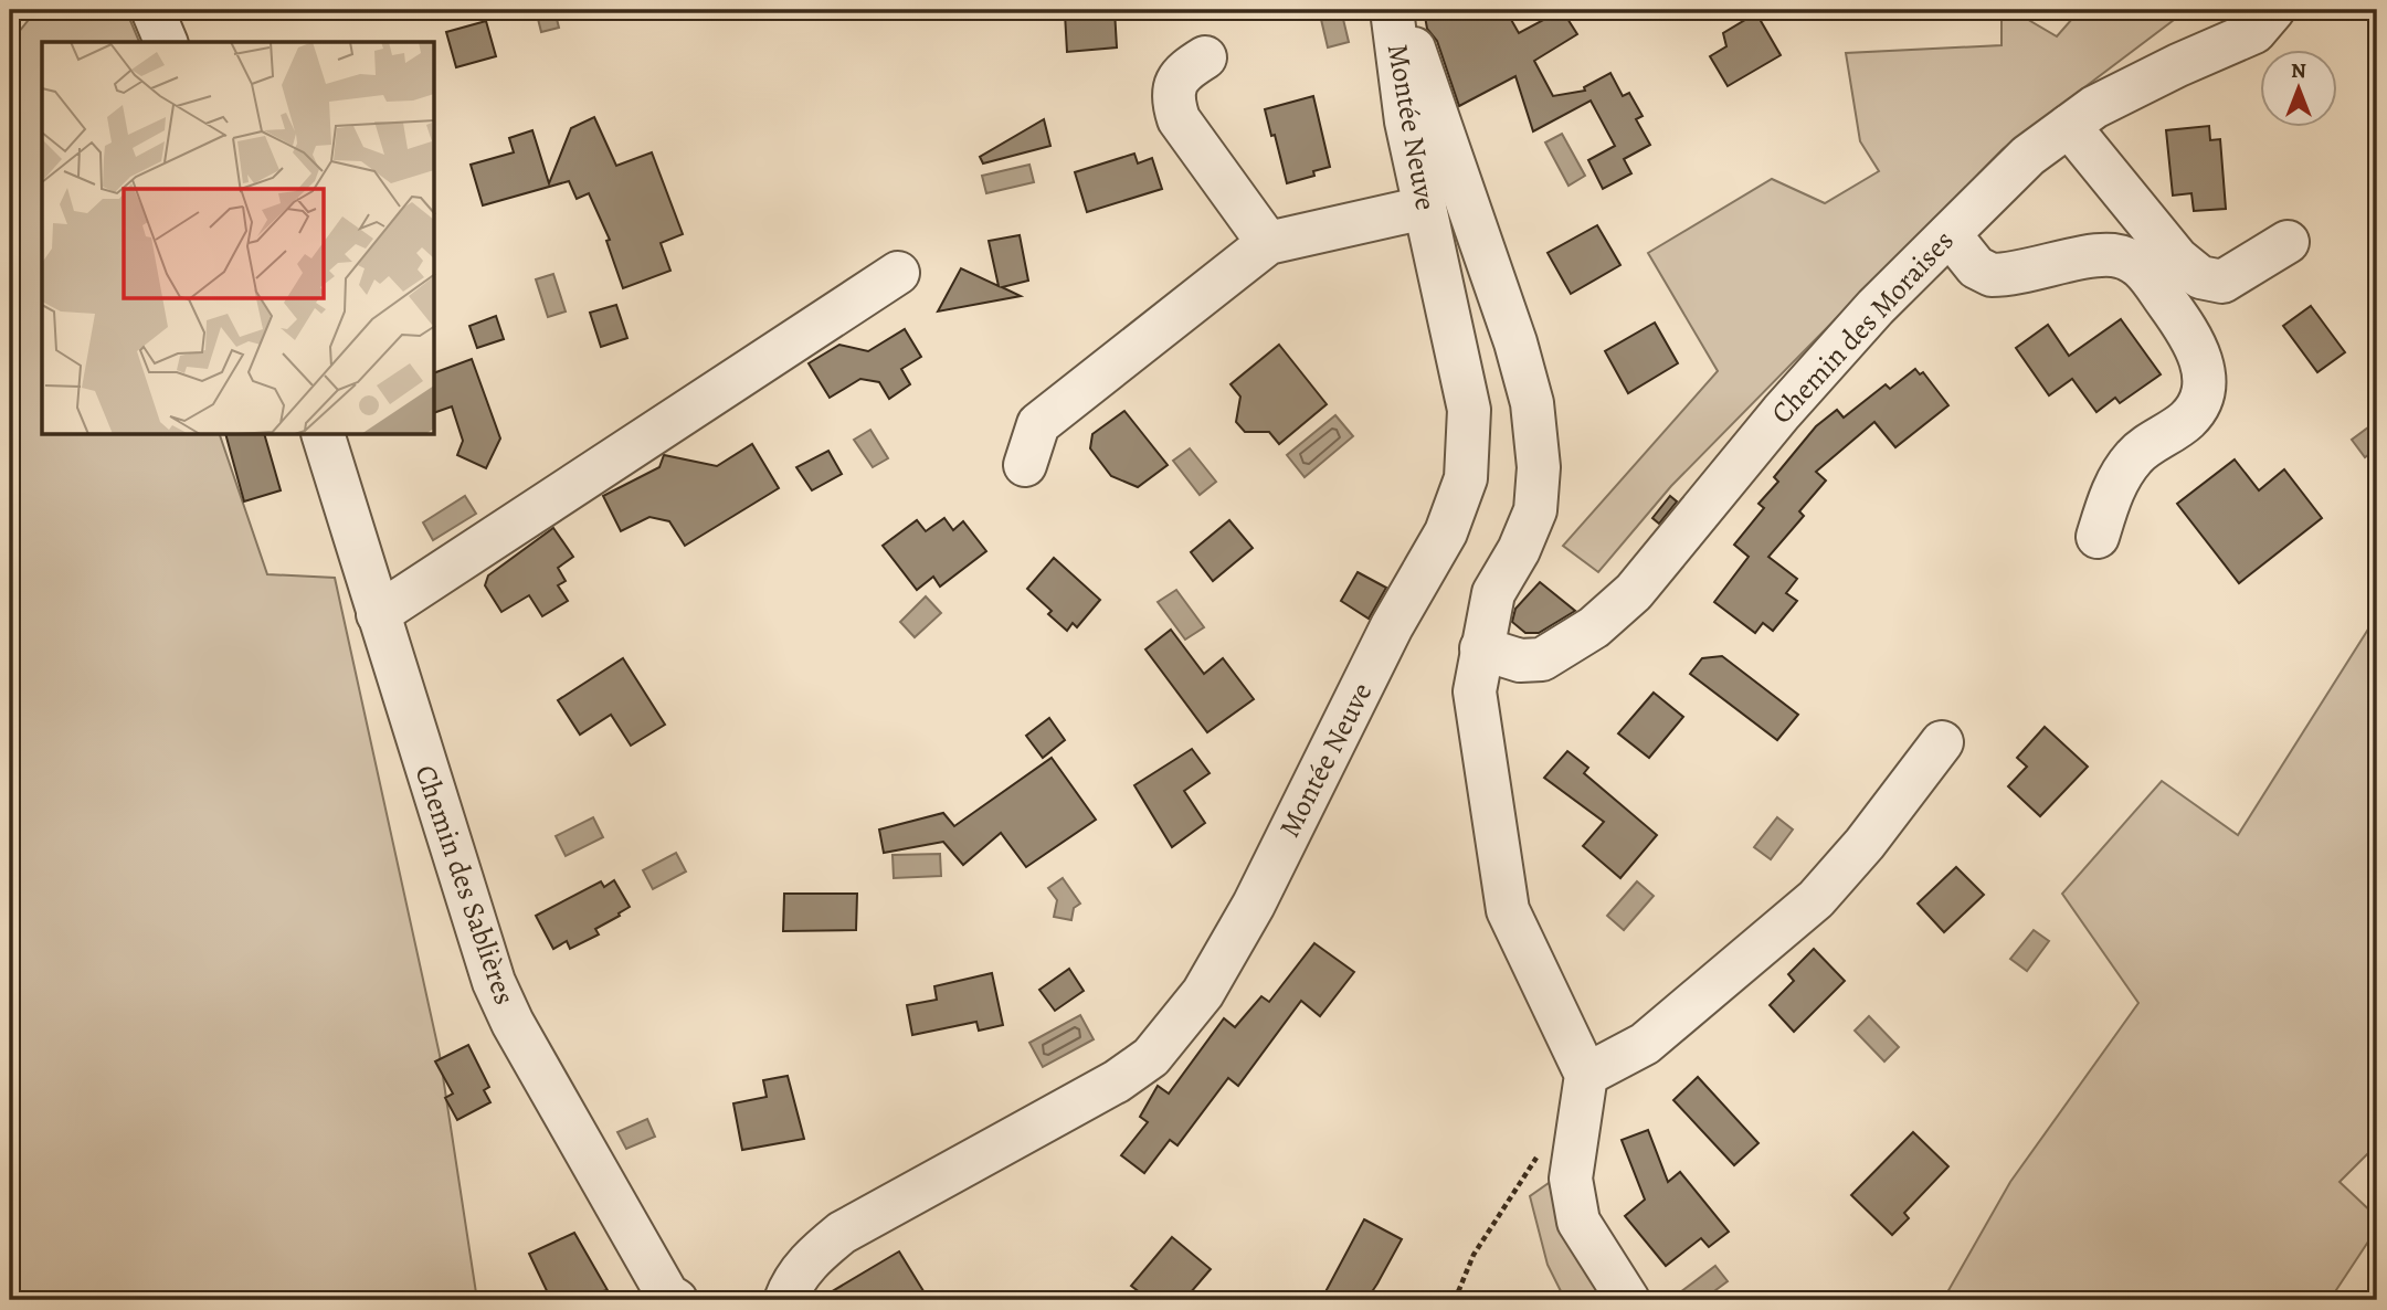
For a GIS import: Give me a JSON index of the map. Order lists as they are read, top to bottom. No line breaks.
{"streets":{"street":["Montée Neuve","Chemin des Moraises","Chemin des Sablières"]},"north":"top"}
